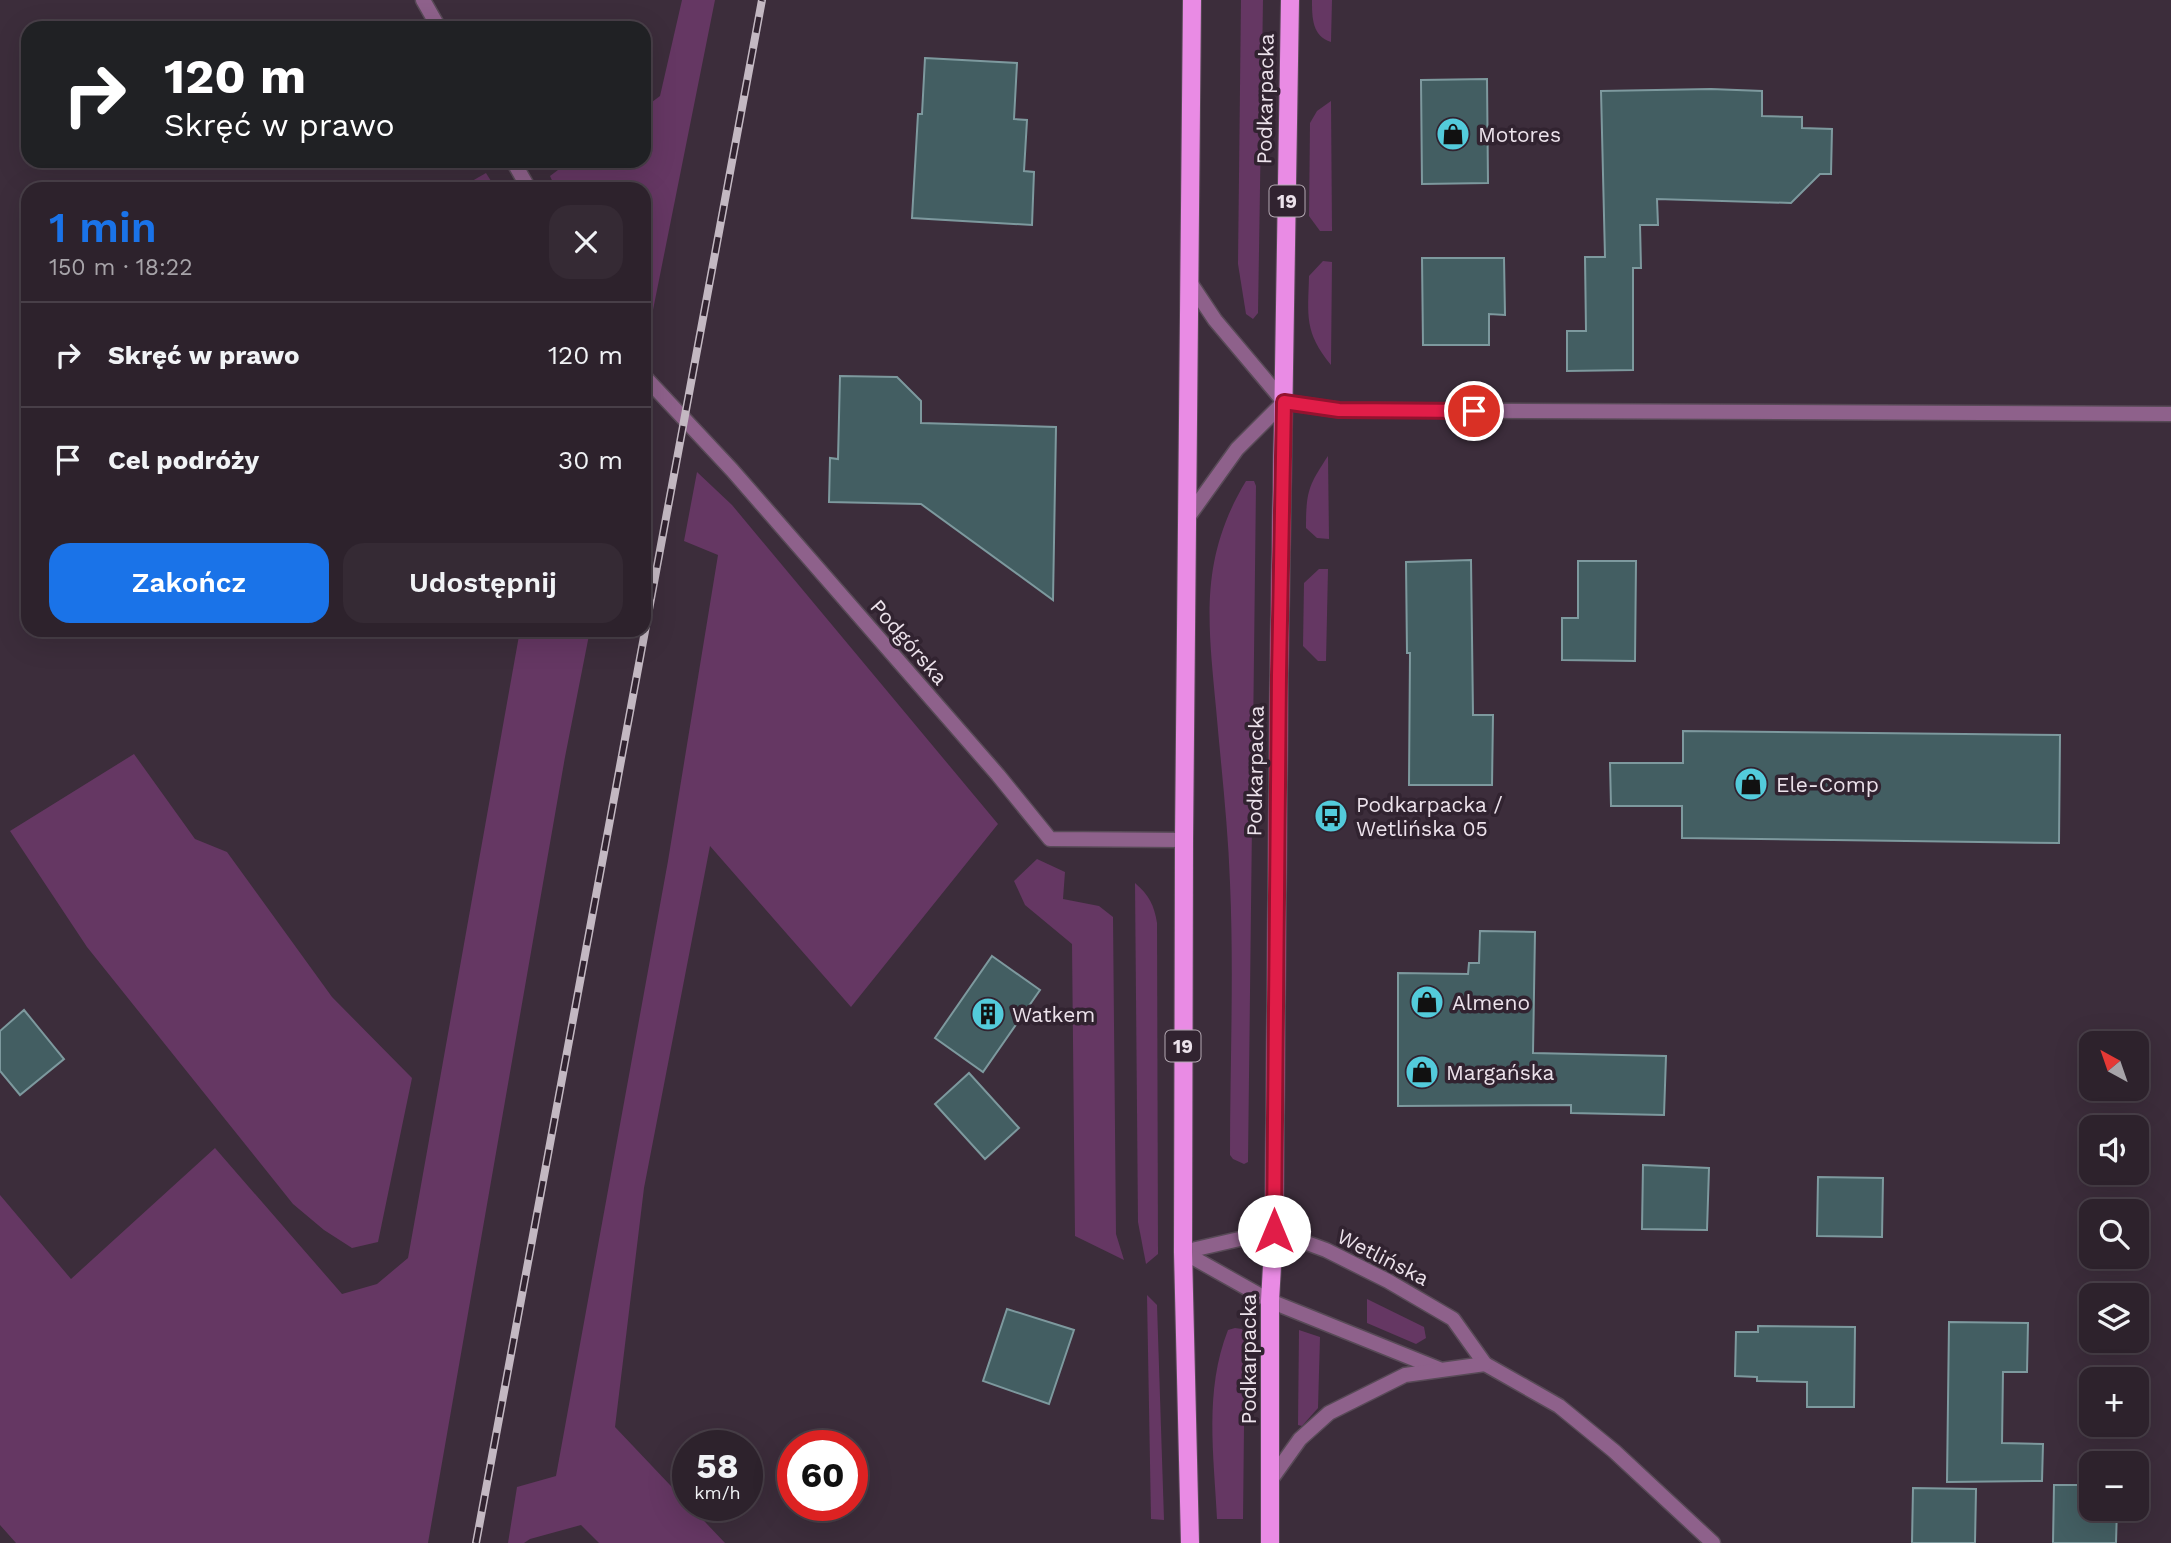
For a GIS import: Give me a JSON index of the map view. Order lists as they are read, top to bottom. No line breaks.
{"streets":{"main road":["Podkarpacka","19"],"street":["Podgórska","Wetlińska"]},"crossings":[["Podkarpacka","Wetlińska"],["19","Podgórska"]],"places":{"shop":["Motores","Ele-Comp","Almeno","Margańska"],"bus stop":["Podkarpacka / Wetlińska 05"],"building":["Watkem"]},"north":"top left","page":{"turn":["120 m","Skręć w prawo"],"heading":["1 min","150 m · 18:22"],"list":[{"name":"Skręć w prawo","value":"120 m"},{"name":"Cel podróży","value":"30 m"}],"buttons":["Zakończ","Udostępnij"],"map_buttons":["+","−"],"speed":"58 km/h","limit":"60"}}
